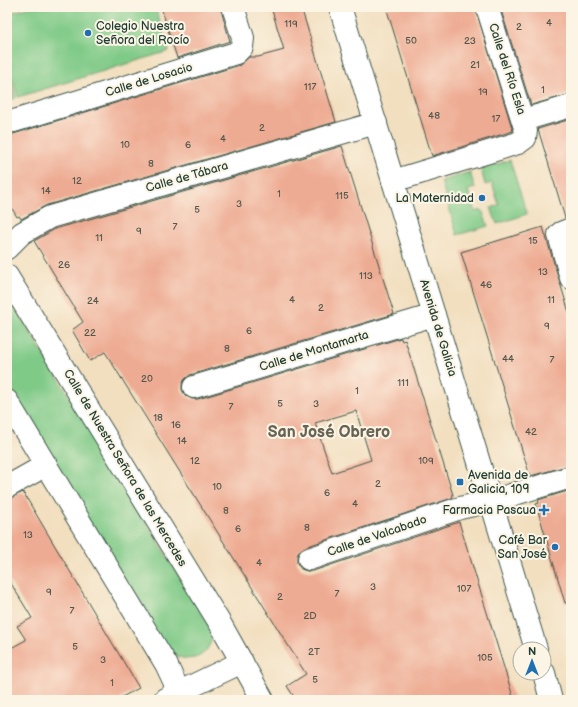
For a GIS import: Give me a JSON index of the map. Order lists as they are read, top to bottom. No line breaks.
{"streets":{"main road":["Calle del Río Esla","Calle de Losacio","Calle de Tábara","Avenida de Galicia","Calle de Montamarta","Calle de Nuestra Señora de las Mercedes","Calle de Valcabado"]},"crossings":[["Calle de Tábara","Avenida de Galicia"],["Avenida de Galicia","Calle de Montamarta"],["Avenida de Galicia","Calle de Valcabado"]],"districts":["San José Obrero"],"places":{"other":["Colegio Nuestra Señora del Rocío","La Maternidad","Café Bar San José"],"transit":["Avenida de Galicia, 109"],"health":["Farmacia Pascua"]},"house_numbers":["4","119","2","50","23","21","117","1","19","48","17","2","4","10","6","8","12","14","1","115","3","5","7","9","11","15","26","13","113","46","4","11","24","2","9","6","22","8","44","7","20","111","1","5","3","7","18","16","42","14","12","109","2","10","6","4","8","8","6","13","4","3","107","9","7","2","7","2D","5","2T","105","3","5","1"],"north":"top"}
